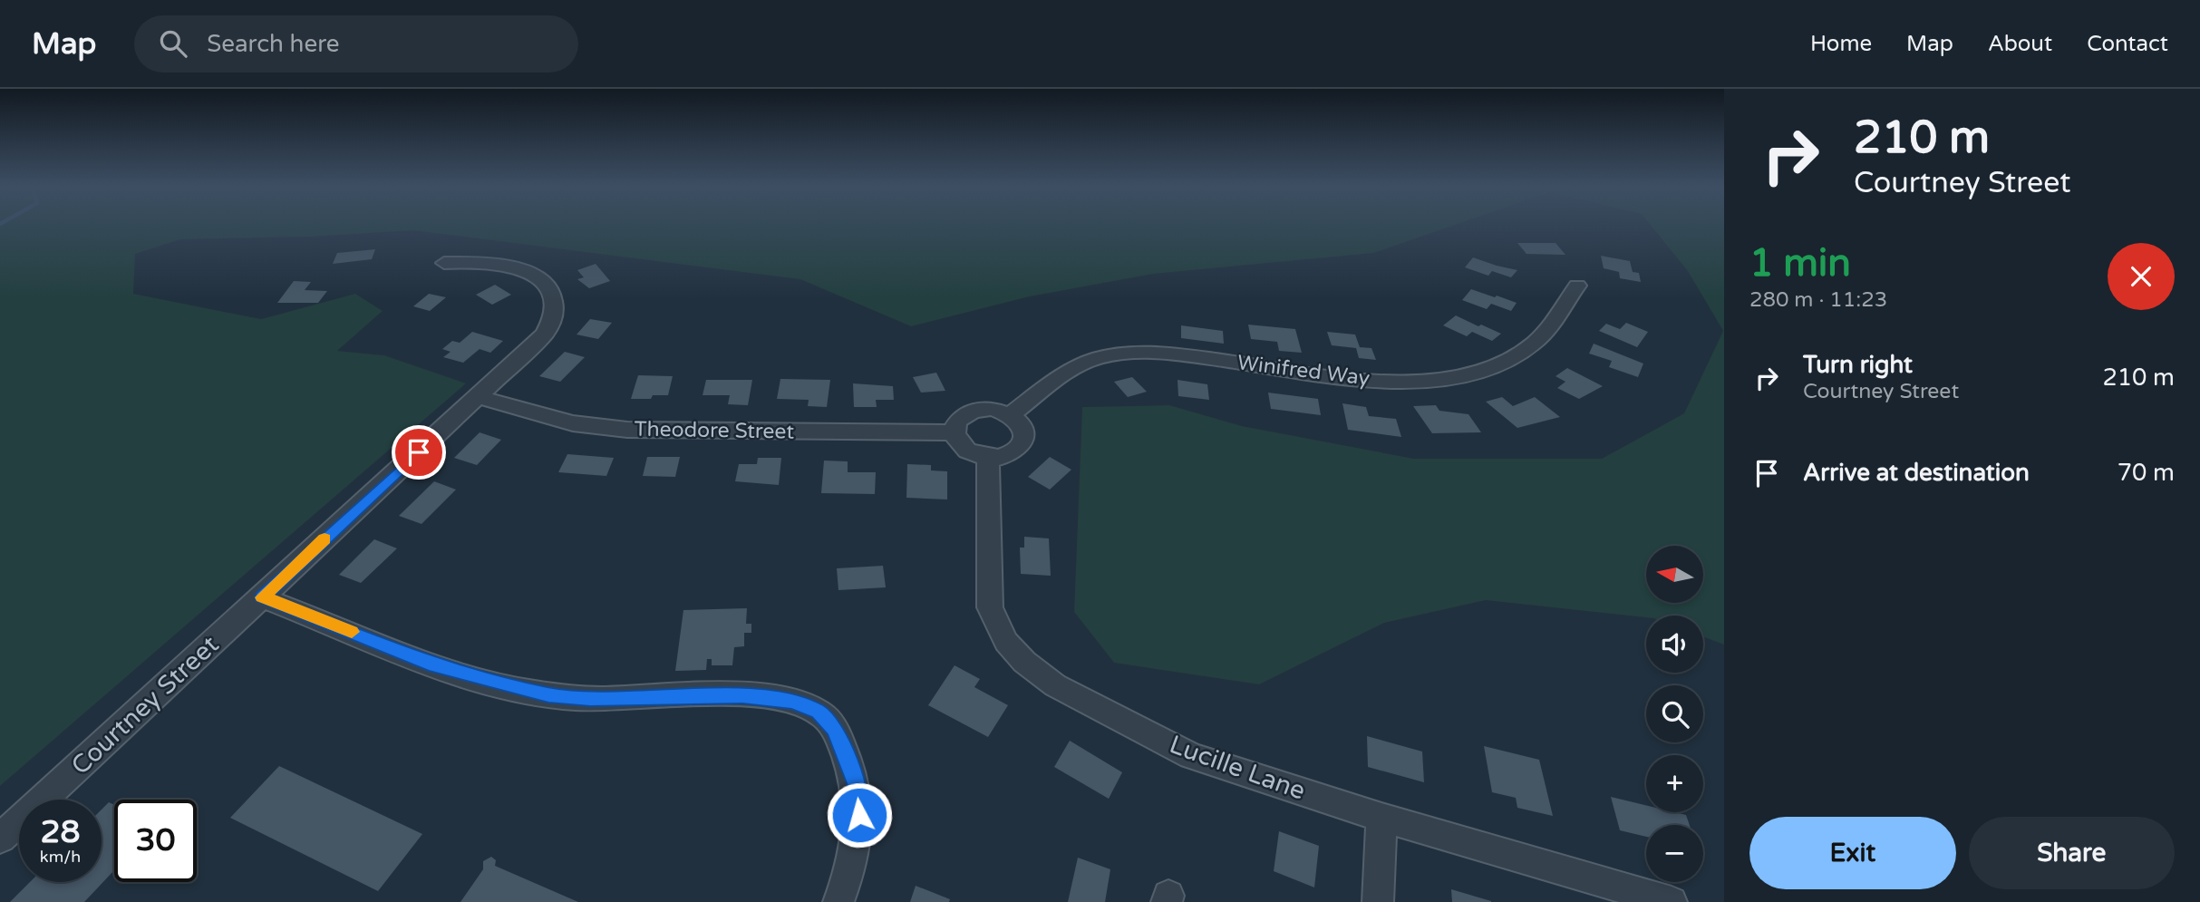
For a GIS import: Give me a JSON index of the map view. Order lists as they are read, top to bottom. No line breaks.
{"streets":{"street":["Winifred Way","Theodore Street","Courtney Street","Lucille Lane"]},"crossings":[["Winifred Way","Theodore Street"],["Winifred Way","Lucille Lane"],["Theodore Street","Courtney Street"],["Theodore Street","Lucille Lane"]],"north":"left","page":{"header":"Map","search":"Search here","nav":["Home","Map","About","Contact"],"turn":["210 m","Courtney Street"],"heading":["1 min","280 m · 11:23"],"list":[{"name":"Turn right","note":"Courtney Street","value":"210 m"},{"name":"Arrive at destination","value":"70 m"}],"map_buttons":["+","−"],"speed":"28 km/h","limit":"30","buttons":["Exit","Share"]}}
